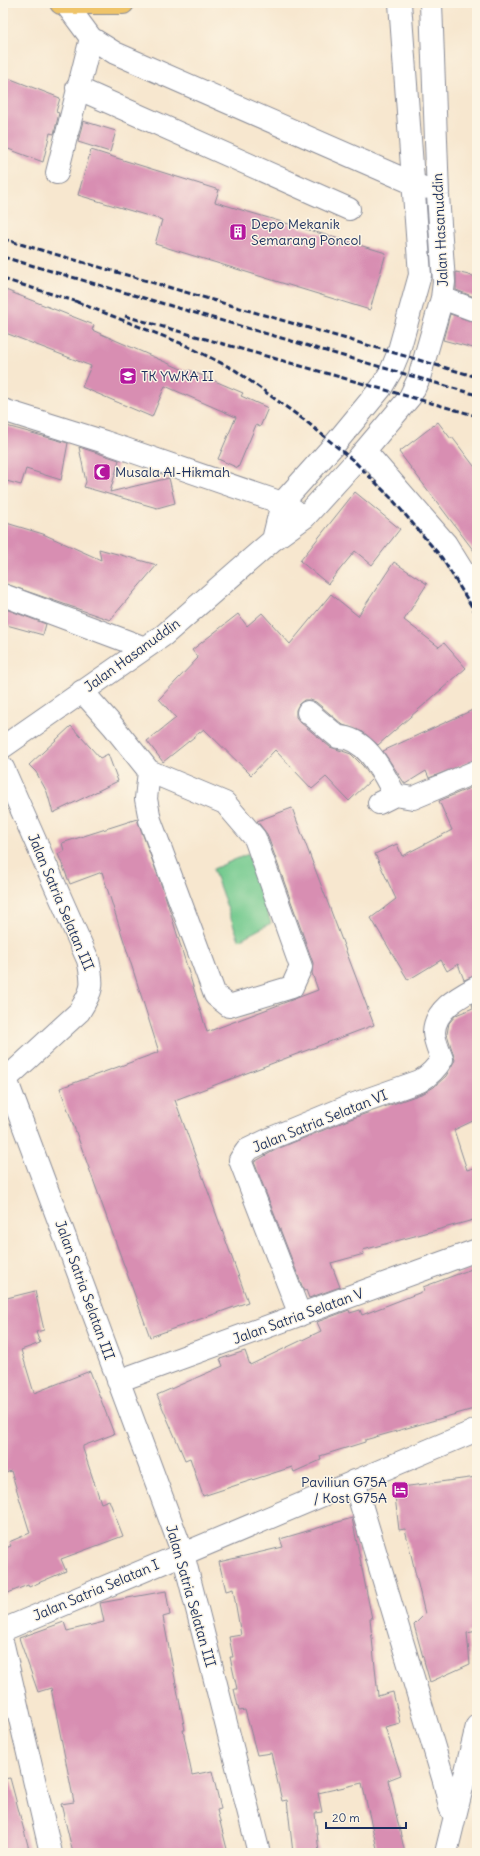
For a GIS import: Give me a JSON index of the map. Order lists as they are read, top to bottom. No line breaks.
{"streets":{"street":["Jalan Hasanuddin","Jalan Satria Selatan III","Jalan Satria Selatan VI","Jalan Satria Selatan V","Jalan Satria Selatan I"]},"crossings":[["Jalan Satria Selatan III","Jalan Satria Selatan V"],["Jalan Satria Selatan III","Jalan Satria Selatan I"],["Jalan Satria Selatan VI","Jalan Satria Selatan V"]],"places":{"building":["Depo Mekanik Semarang Poncol"],"school or university":["TK YWKA II"],"mosque":["Musala Al-Hikmah"],"hotel":["Paviliun G75A / Kost G75A"]},"scale_bar":"20 m"}
